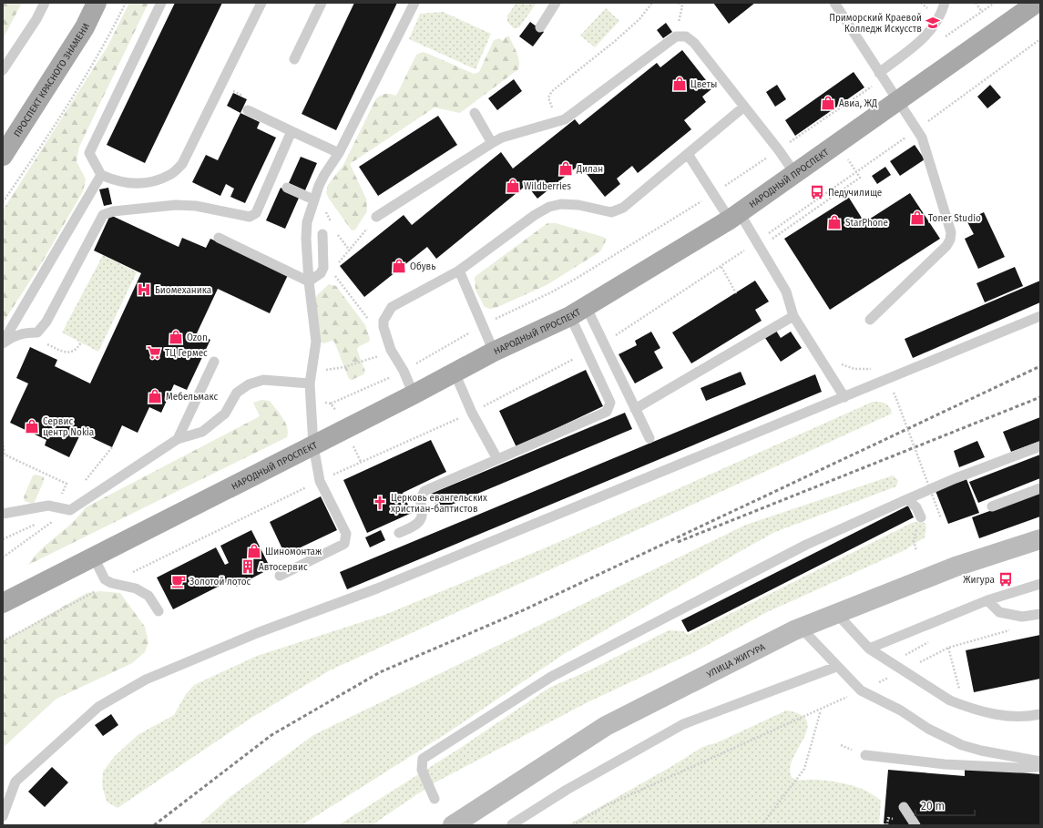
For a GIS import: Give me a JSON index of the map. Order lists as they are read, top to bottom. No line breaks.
{"streets":{"main road":["ПРОСПЕКТ КРАСНОГО ЗНАМЕНИ","НАРОДНЫЙ ПРОСПЕКТ","УЛИЦА ЖИГУРА"]},"places":{"school or university":["Приморский Краевой Колледж Искусств"],"shop":["Цветы","Авиа, ЖД","Дилан","Wildberries","Toner Studio","StarPhone","Обувь","Ozon","Мебельмакс","Сервис центр Nokia","Шиномонтаж"],"bus stop":["Педучилище","Жигура"],"hospital":["Биомеханика"],"supermarket":["ТЦ Гермес"],"church":["Церковь евангельских христиан-баптистов"],"building":["Автосервис"],"cafe":["Золотой лотос"]},"scale_bar":"20 m"}
